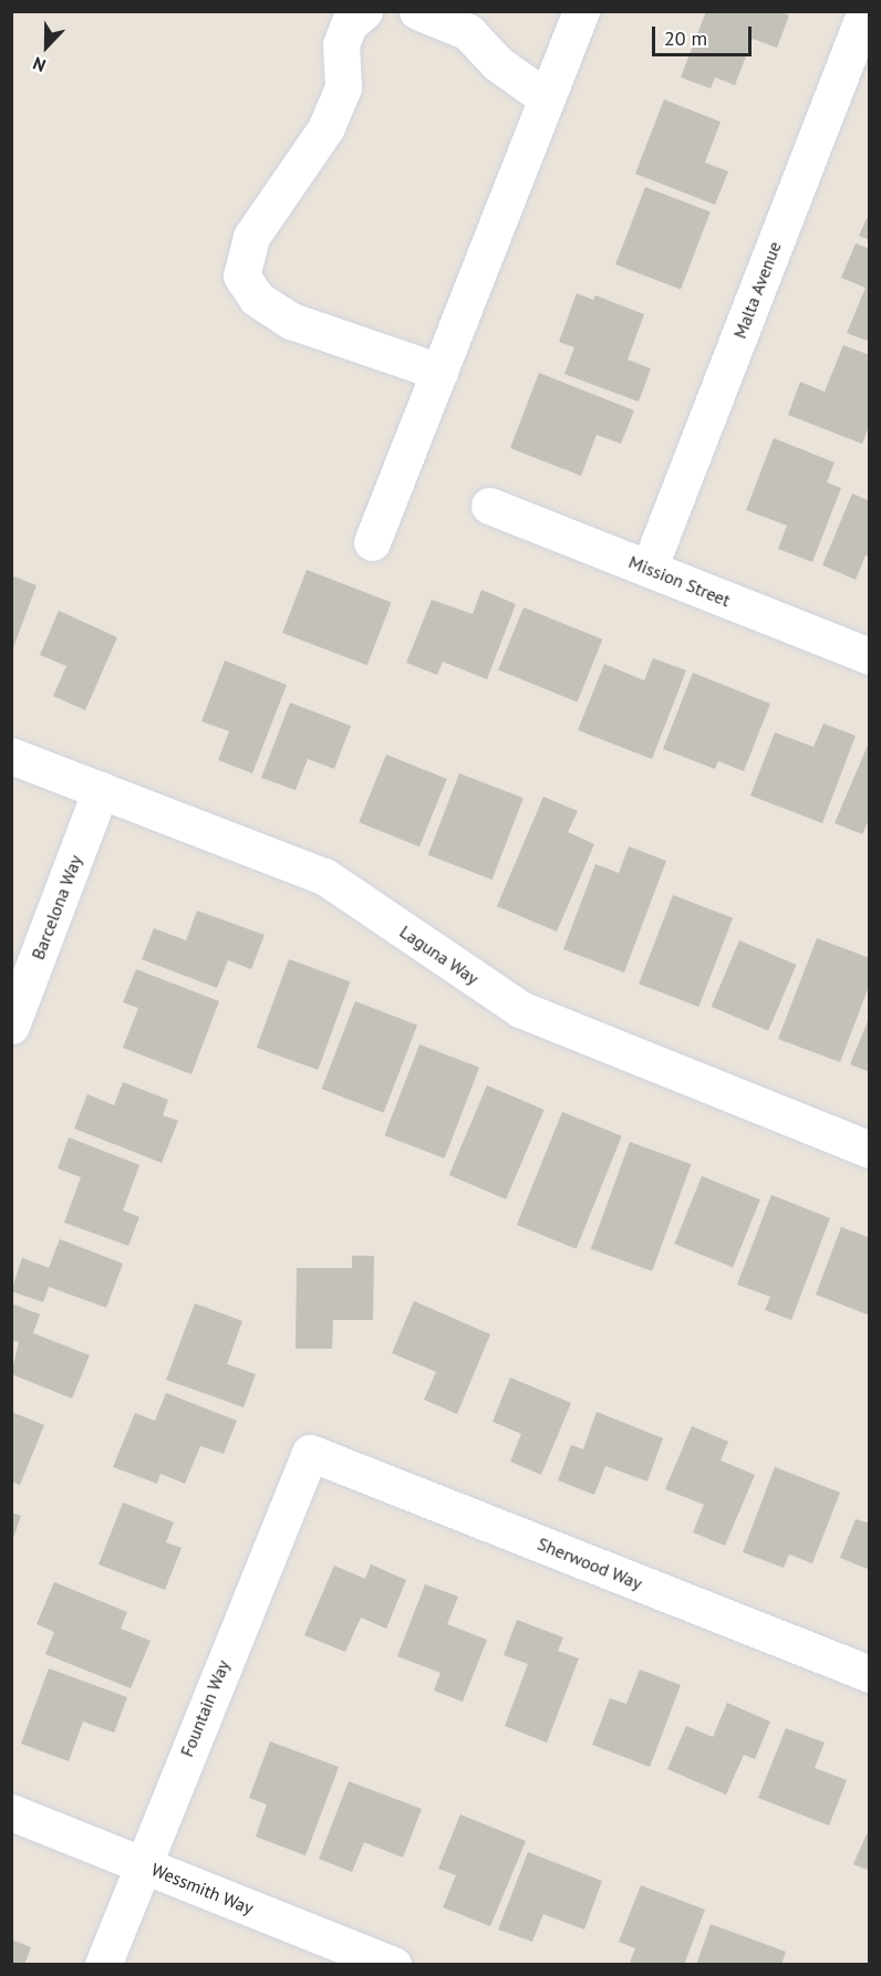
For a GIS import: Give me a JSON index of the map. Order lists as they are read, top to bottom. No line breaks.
{"streets":{"street":["Malta Avenue","Mission Street","Barcelona Way","Laguna Way","Sherwood Way","Fountain Way","Wessmith Way"]},"crossings":[["Malta Avenue","Mission Street"],["Barcelona Way","Laguna Way"],["Sherwood Way","Fountain Way"],["Fountain Way","Wessmith Way"]],"scale_bar":"20 m","north":"bottom"}
